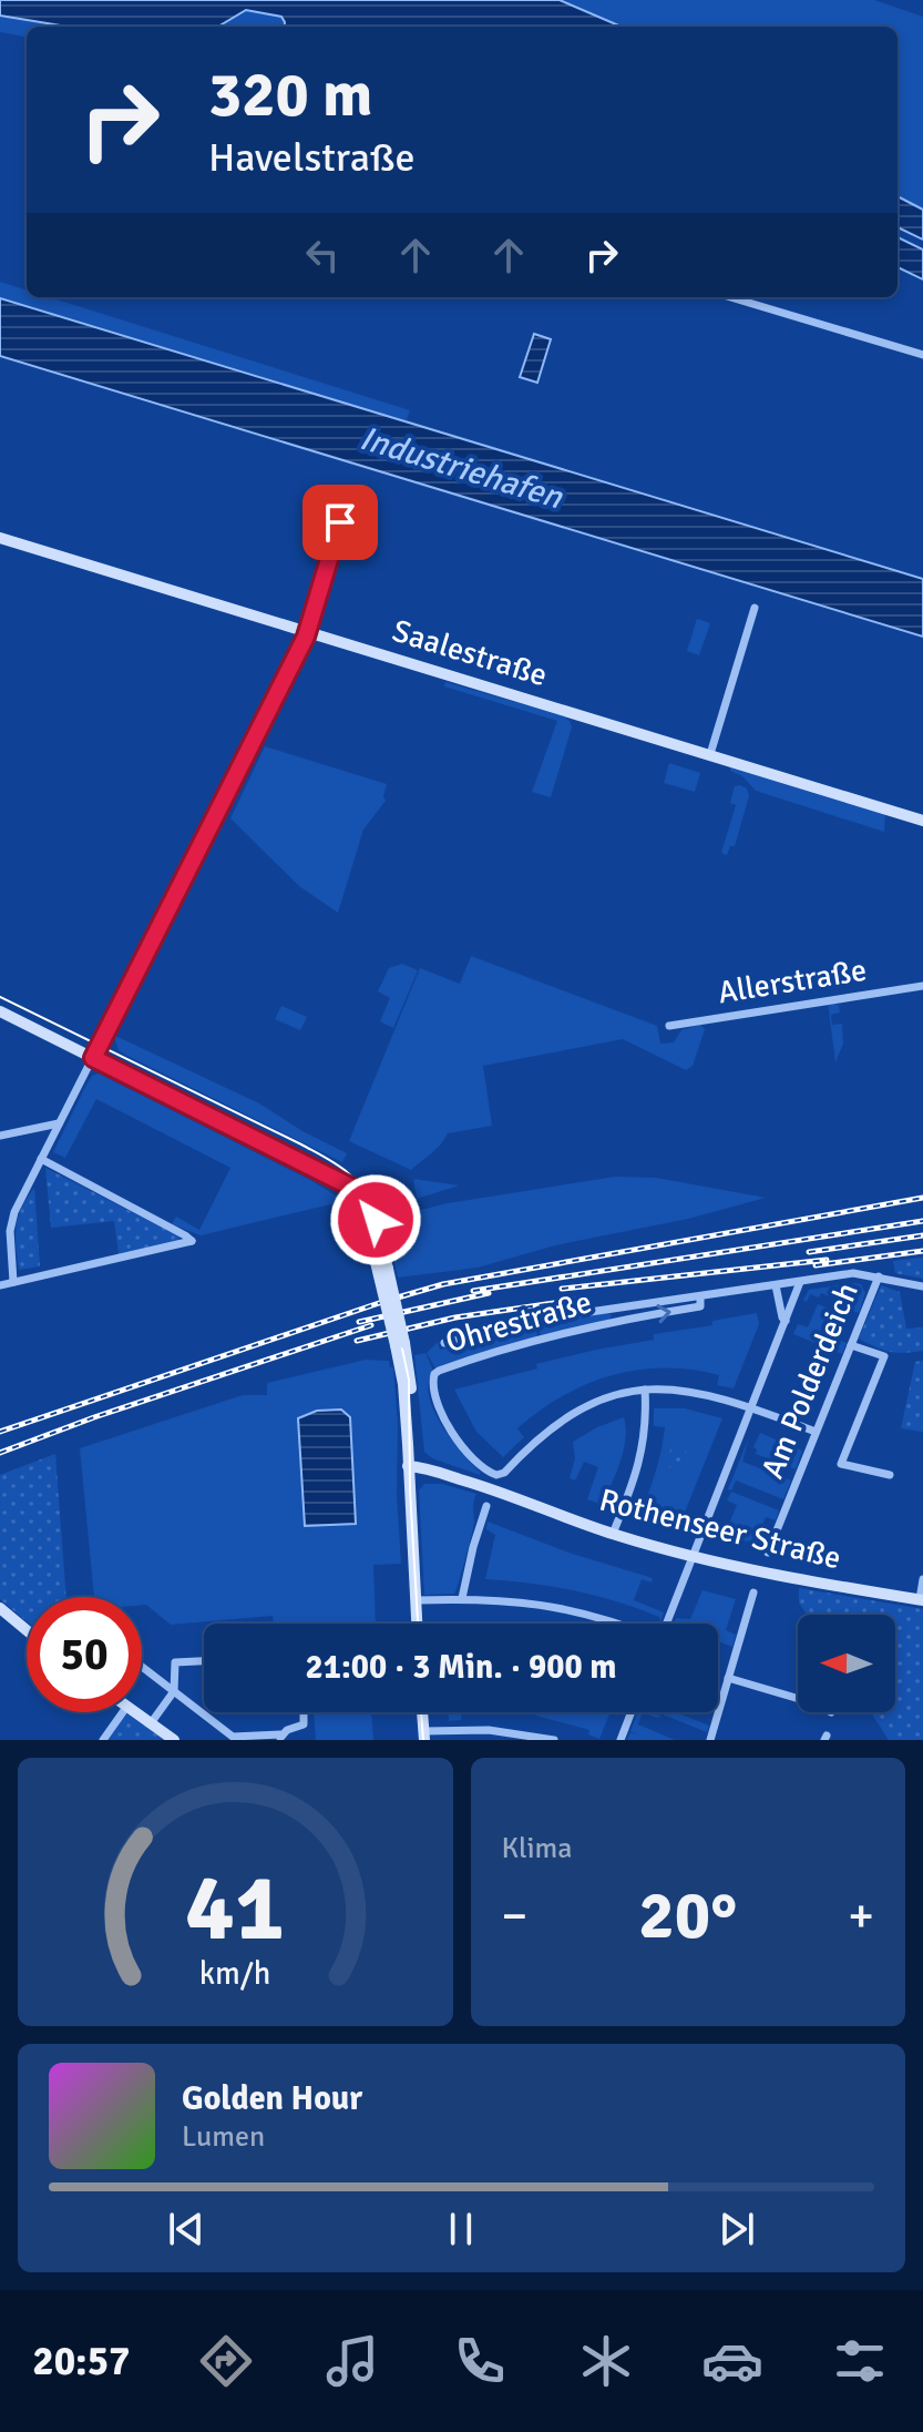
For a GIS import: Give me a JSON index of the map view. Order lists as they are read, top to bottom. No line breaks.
{"streets":{"main road":["Saalestraße","Rothenseer Straße"],"street":["Allerstraße","Ohrestraße","Am Polderdeich"]},"crossings":[["Ohrestraße","Am Polderdeich"]],"water":["Industriehafen"],"north":"left","page":{"turn":["320 m","Havelstraße"],"limit":"50","trip":"21:00 · 3 Min. · 900 m","tile":"Klima","heat":["−","20°","+"],"song":["Golden Hour","Lumen"],"tabs":"20:57","gauge":["41","km/h"]}}
